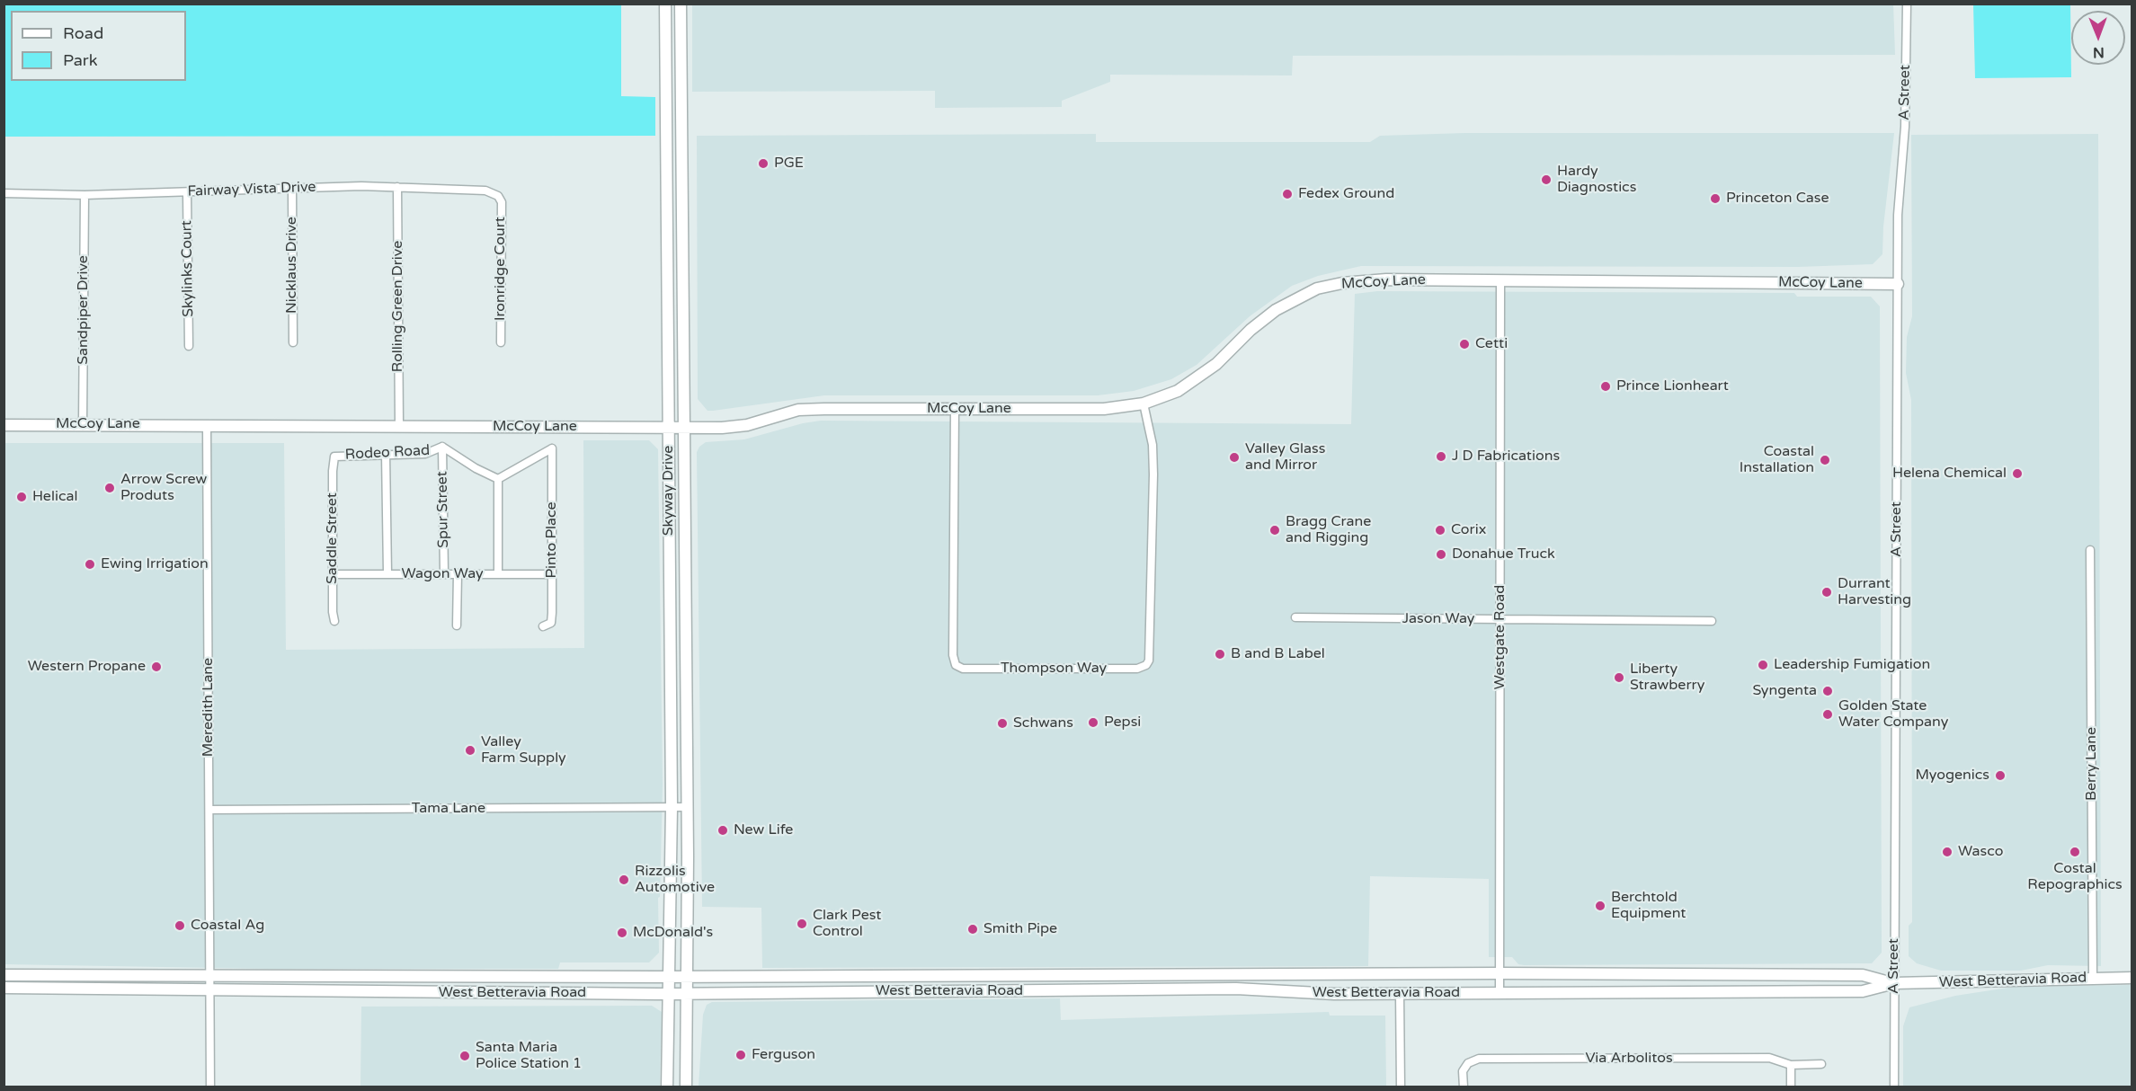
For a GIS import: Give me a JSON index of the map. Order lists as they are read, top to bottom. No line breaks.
{"streets":{"street":["A Street","Fairway Vista Drive","Nicklaus Drive","Skylinks Court","Ironridge Court","McCoy Lane","Rolling Green Drive","Sandpiper Drive","Rodeo Road","Skyway Drive","Spur Street","Saddle Street","Pinto Place","Wagon Way","Jason Way","Westgate Road","Thompson Way","Meredith Lane","Berry Lane","Tama Lane","West Betteravia Road","Via Arbolitos"]},"crossings":[["A Street","McCoy Lane"],["A Street","West Betteravia Road"],["Fairway Vista Drive","Nicklaus Drive"],["Fairway Vista Drive","Skylinks Court"],["Fairway Vista Drive","Ironridge Court"],["Fairway Vista Drive","Rolling Green Drive"],["Fairway Vista Drive","Sandpiper Drive"],["McCoy Lane","Rolling Green Drive"],["McCoy Lane","Sandpiper Drive"],["McCoy Lane","Skyway Drive"],["McCoy Lane","Westgate Road"],["McCoy Lane","Thompson Way"],["McCoy Lane","Meredith Lane"],["Rodeo Road","Spur Street"],["Rodeo Road","Saddle Street"],["Rodeo Road","Pinto Place"],["Skyway Drive","Tama Lane"],["Skyway Drive","West Betteravia Road"],["Spur Street","Wagon Way"],["Saddle Street","Wagon Way"],["Pinto Place","Wagon Way"],["Jason Way","Westgate Road"],["Westgate Road","West Betteravia Road"],["Meredith Lane","Tama Lane"],["Meredith Lane","West Betteravia Road"],["Berry Lane","West Betteravia Road"]],"places":["PGE","Hardy Diagnostics","Fedex Ground","Princeton Case","Cetti","Prince Lionheart","J D Fabrications","Valley Glass and Mirror","Coastal Installation","Helena Chemical","Arrow Screw Produts","Helical","Bragg Crane and Rigging","Corix","Donahue Truck","Ewing Irrigation","Durrant Harvesting","B and B Label","Leadership Fumigation","Western Propane","Liberty Strawberry","Syngenta","Golden State Water Company","Pepsi","Schwans","Valley Farm Supply","Myogenics","New Life","Wasco","Costal Repographics","Rizzolis Automotive","Berchtold Equipment","Clark Pest Control","Coastal Ag","Smith Pipe","McDonald's","Ferguson","Santa Maria Police Station 1"],"legend":["Road","Park"],"north":"bottom"}
